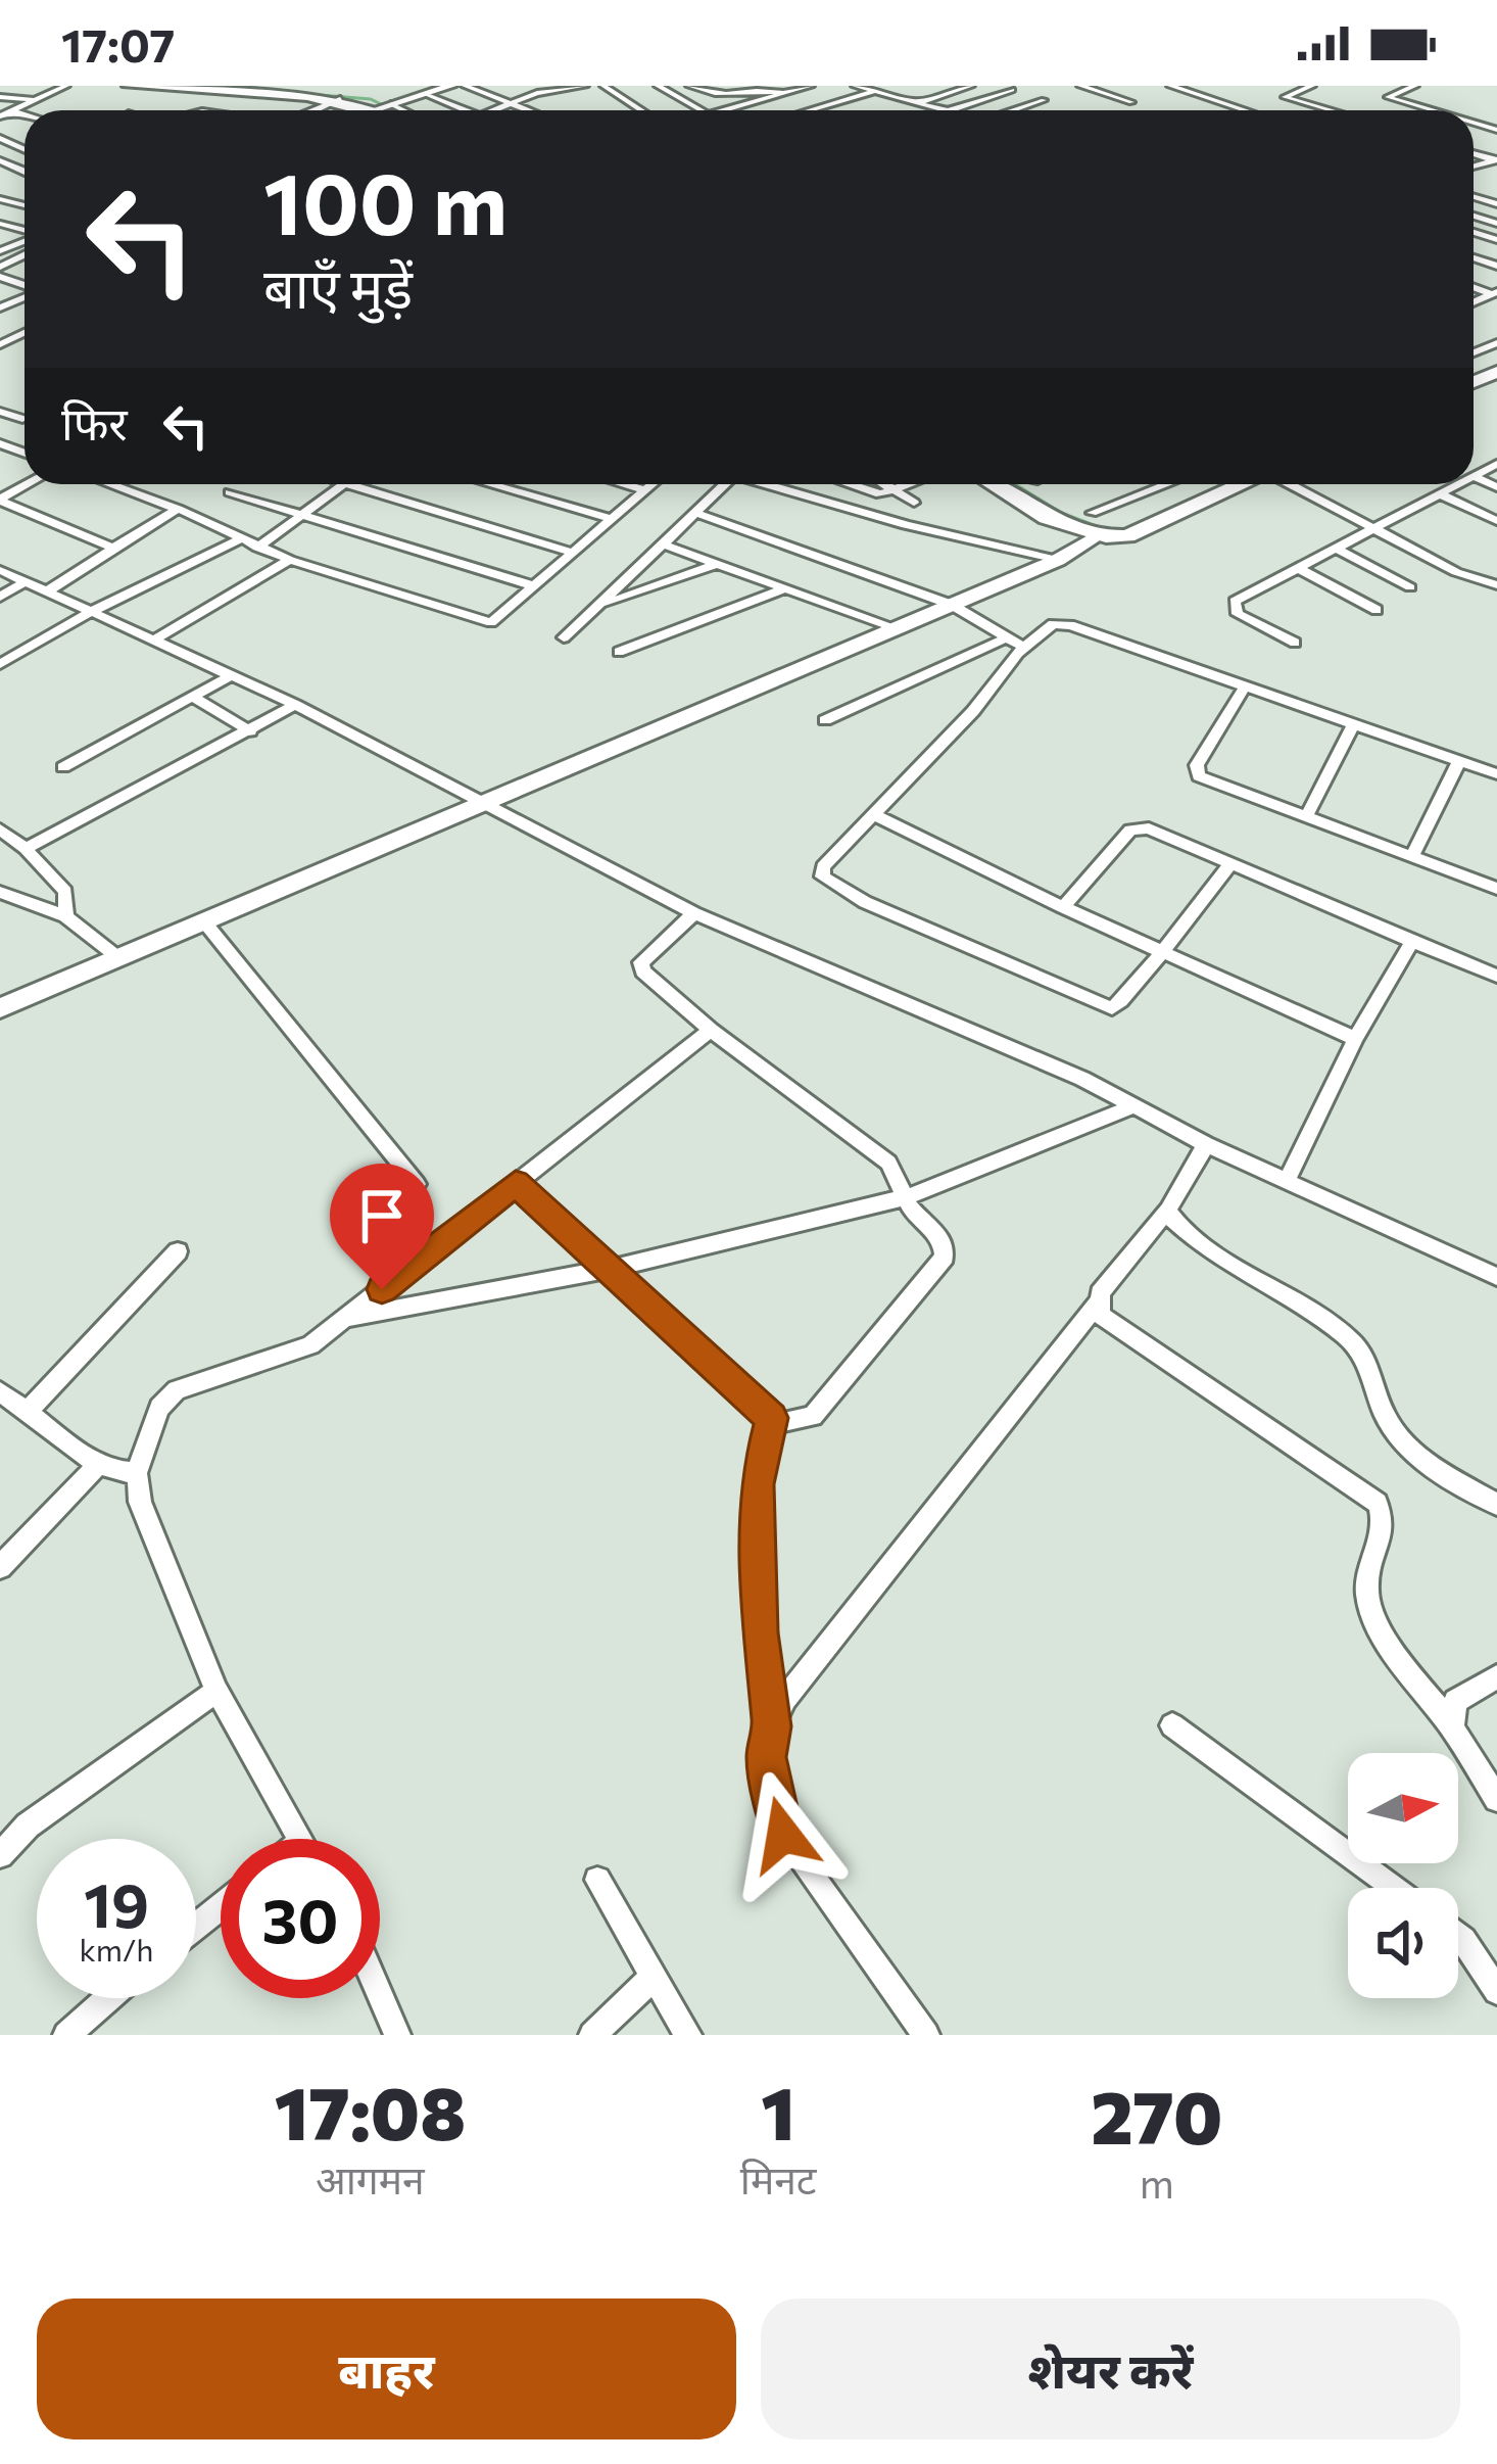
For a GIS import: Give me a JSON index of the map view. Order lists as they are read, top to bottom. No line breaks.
{"north":"right","page":{"status":"17:07","turn":["100 m","बाएँ मुड़ें"],"then":"फिर","speed":"19 km/h","limit":"30","eta":["17:08","आगमन","1","मिनट","270","m"],"buttons":["बाहर","शेयर करें"]}}
